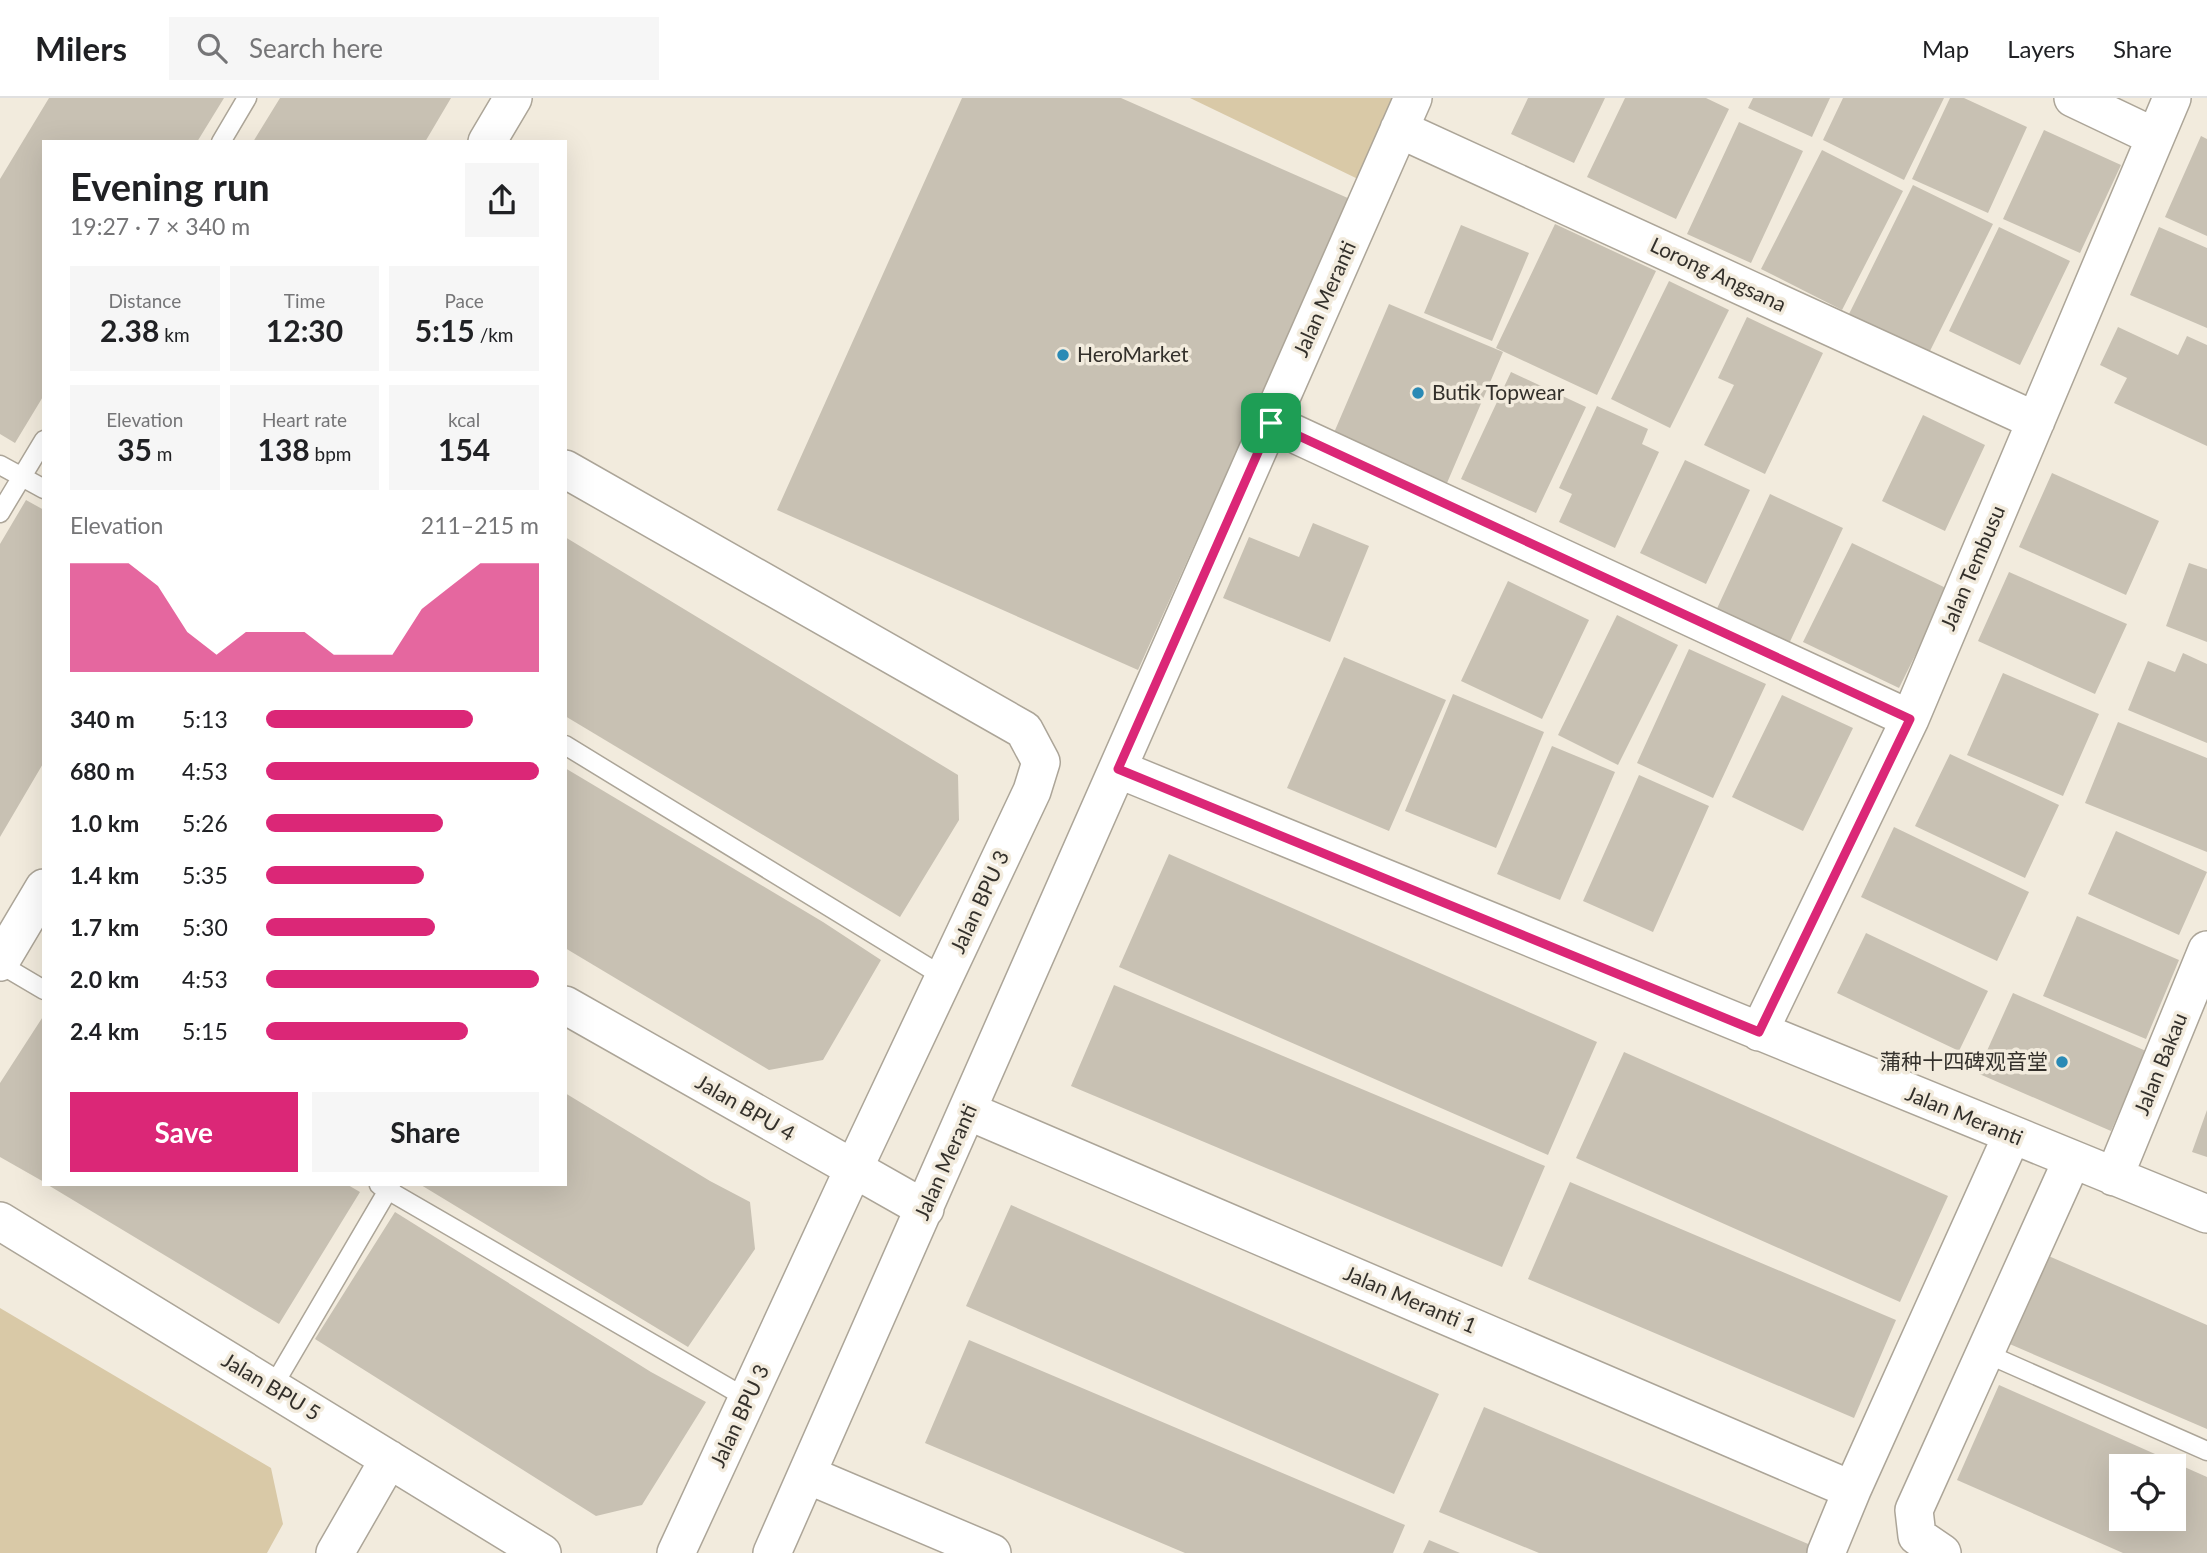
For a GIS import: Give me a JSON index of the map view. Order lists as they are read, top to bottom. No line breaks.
{"streets":{"street":["Lorong Angsana","Jalan Meranti","Jalan Tembusu","Jalan BPU 3","Jalan Bakau","Jalan BPU 4","Jalan Meranti 1","Jalan BPU 5"]},"crossings":[["Lorong Angsana","Jalan Meranti"],["Lorong Angsana","Jalan Tembusu"],["Jalan Meranti","Jalan Tembusu"],["Jalan Meranti","Jalan Bakau"],["Jalan Meranti","Jalan BPU 4"],["Jalan Meranti","Jalan Meranti 1"],["Jalan BPU 3","Jalan BPU 4"]],"places":["HeroMarket","Butik Topwear","蒲种十四碑观音堂"],"page":{"header":"Milers","search":"Search here","nav":["Map","Layers","Share"],"heading":["Evening run","19:27 · 7 × 340 m"],"stats":[["Distance","2.38 km"],["Time","12:30"],["Pace","5:15 /km"],["Elevation","35 m"],["Heart rate","138 bpm"],["kcal","154"]],"chart":["Elevation","211–215 m"],"list":[{"name":"340 m","note":"5:13"},{"name":"680 m","note":"4:53"},{"name":"1.0 km","note":"5:26"},{"name":"1.4 km","note":"5:35"},{"name":"1.7 km","note":"5:30"},{"name":"2.0 km","note":"4:53"},{"name":"2.4 km","note":"5:15"}],"buttons":["Save","Share"]}}
